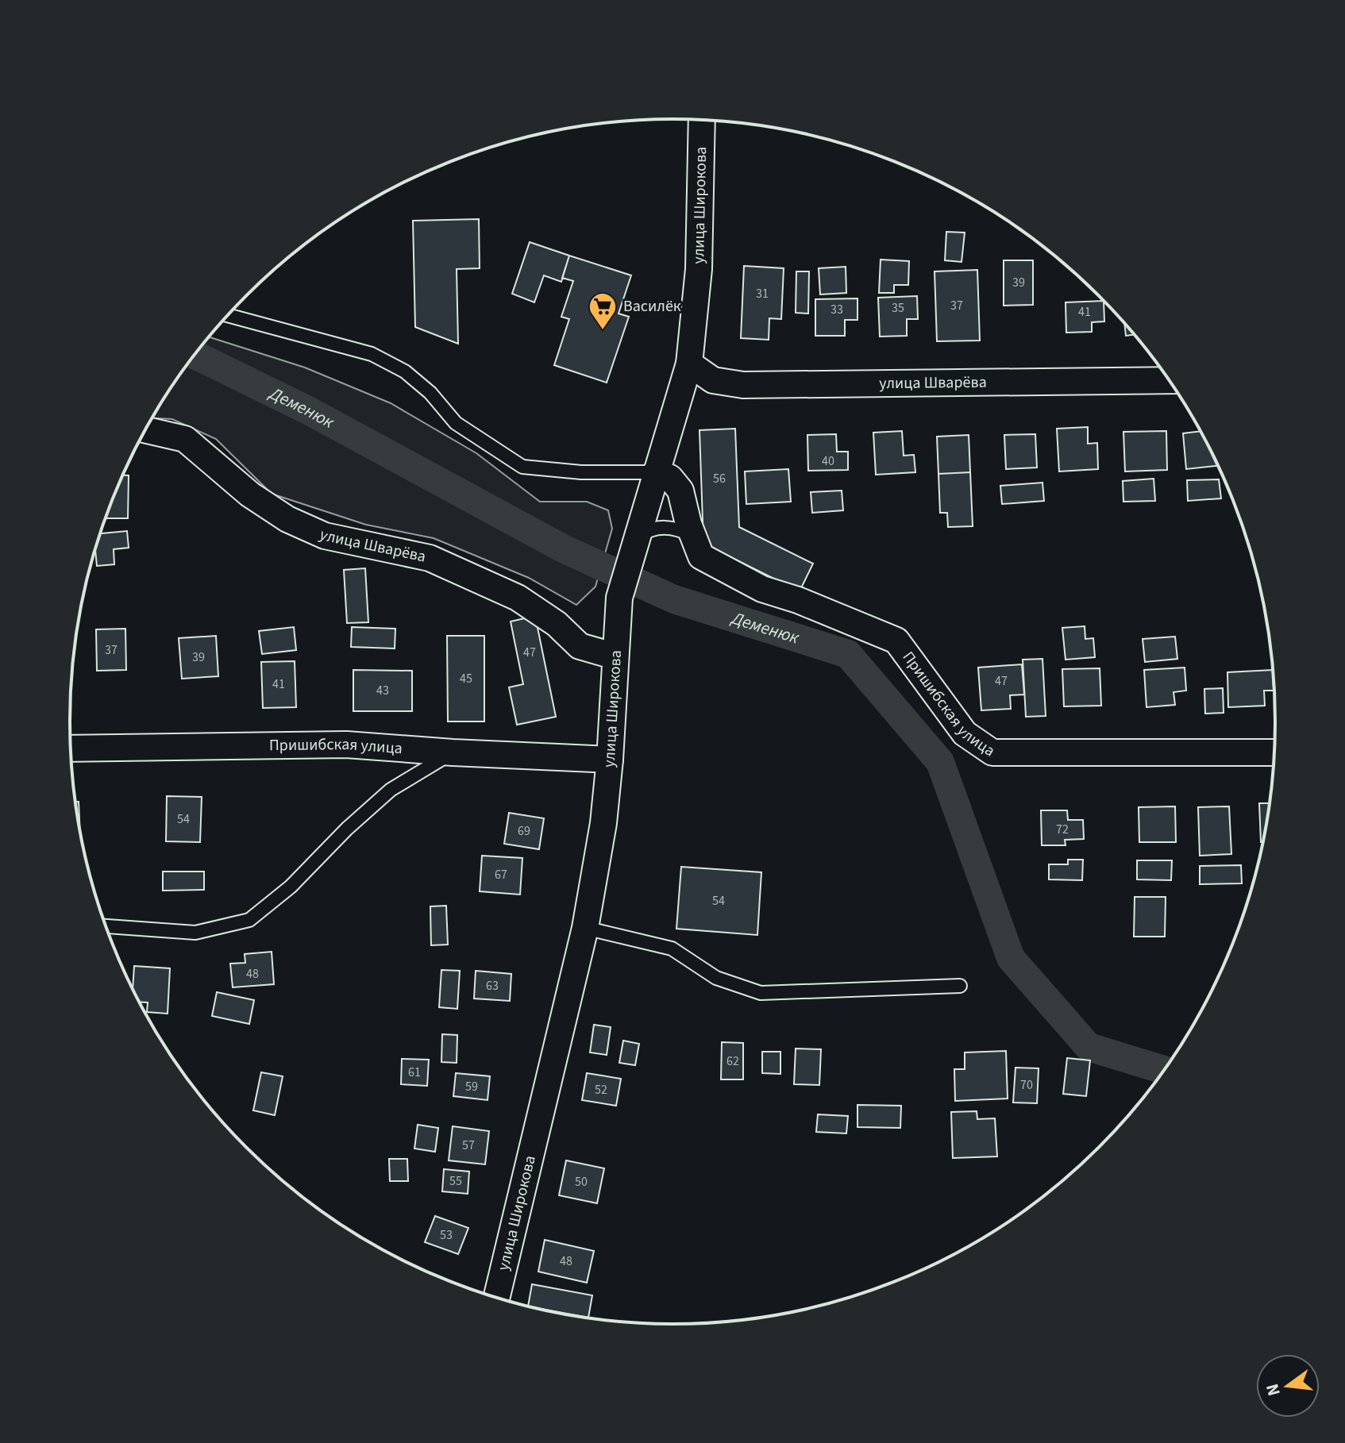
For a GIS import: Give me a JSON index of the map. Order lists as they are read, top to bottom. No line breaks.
{"streets":{"street":["улица Широкова","улица Шварёва","Пришибская улица"]},"crossings":[["улица Широкова","улица Шварёва"],["улица Широкова","Пришибская улица"]],"water":["Деменюк"],"places":{"supermarket":["Василёк"]},"house_numbers":["39","31","37","35","33","41","40","56","37","47","39","45","47","41","43","54","72","69","67","54","48","63","62","61","70","59","52","57","55","50","53","48"],"north":"left"}
